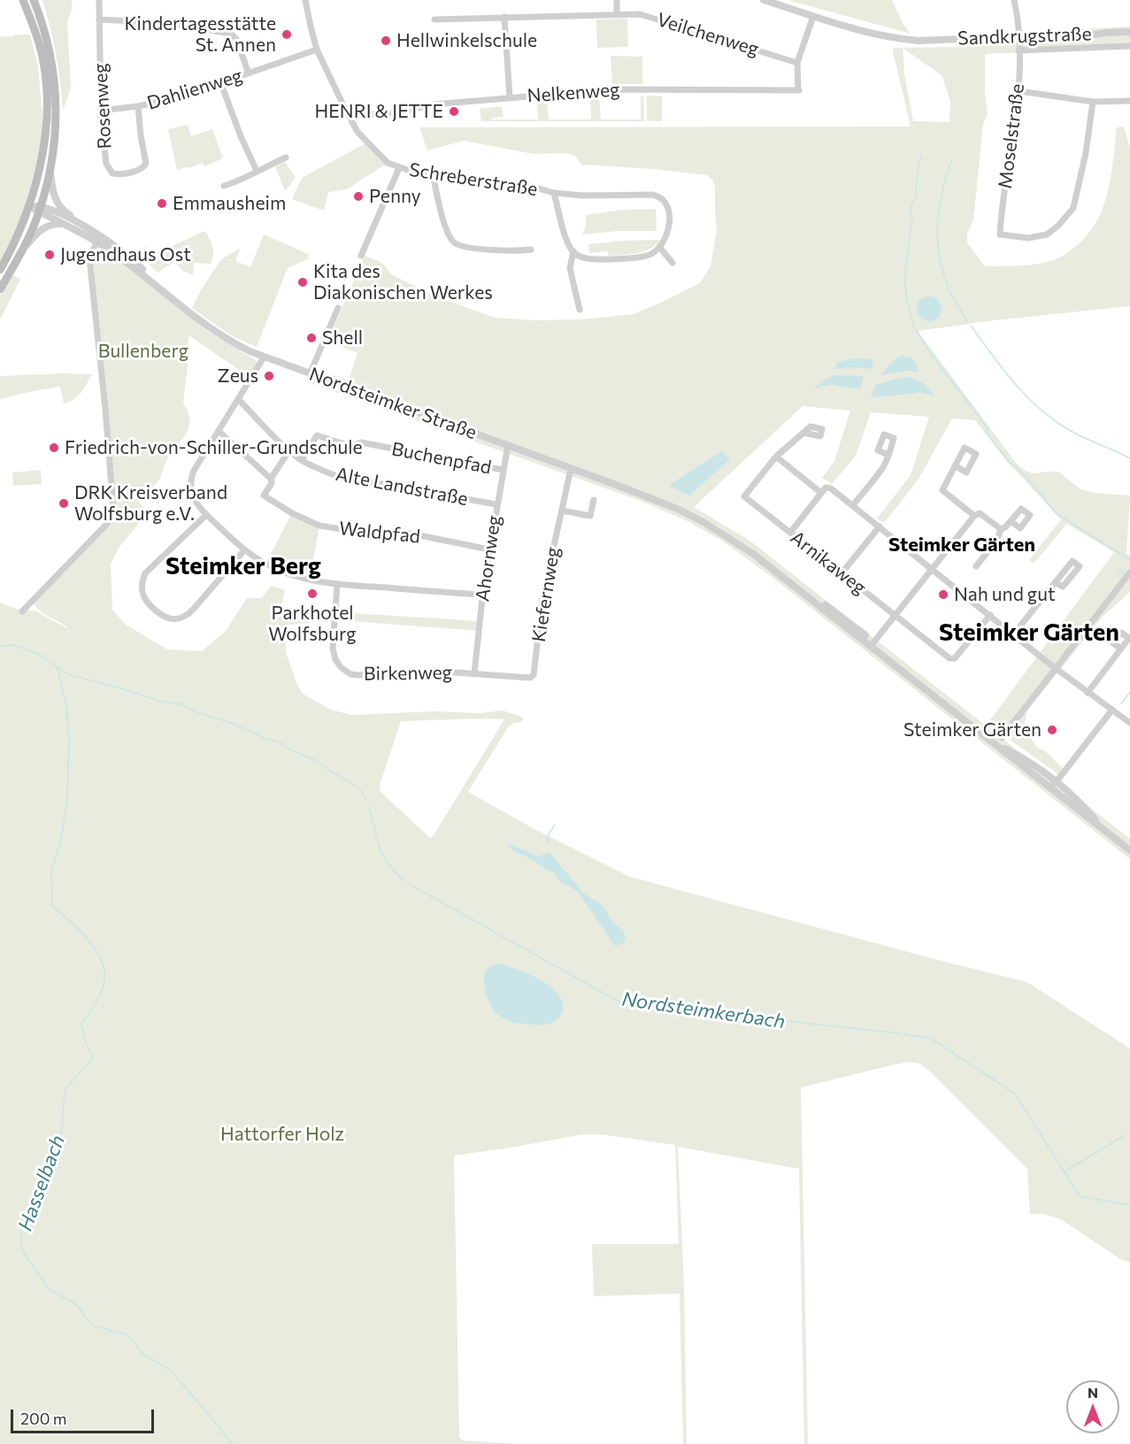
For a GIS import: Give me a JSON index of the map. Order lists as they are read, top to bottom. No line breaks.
{"streets":{"street":["Veilchenweg","Sandkrugstraße","Dahlienweg","Nelkenweg","Rosenweg","Moselstraße","Schreberstraße","Nordsteimker Straße","Buchenpfad","Alte Landstraße","Waldpfad","Ahornweg","Arnikaweg","Kiefernweg","Birkenweg"]},"crossings":[["Veilchenweg","Nelkenweg"],["Sandkrugstraße","Nelkenweg"],["Sandkrugstraße","Moselstraße"],["Dahlienweg","Rosenweg"],["Dahlienweg","Schreberstraße"],["Nelkenweg","Schreberstraße"],["Nordsteimker Straße","Ahornweg"],["Nordsteimker Straße","Kiefernweg"],["Buchenpfad","Alte Landstraße"],["Buchenpfad","Ahornweg"],["Alte Landstraße","Ahornweg"],["Waldpfad","Ahornweg"],["Ahornweg","Birkenweg"],["Kiefernweg","Birkenweg"]],"districts":["Steimker Gärten","Steimker Berg","Steimker Gärten"],"water":["Nordsteimkerbach","Hasselbach"],"parks":["Bullenberg","Hattorfer Holz"],"places":["Kindertagesstätte St. Annen","Hellwinkelschule","HENRI & JETTE","Penny","Emmausheim","Jugendhaus Ost","Kita des Diakonischen Werkes","Shell","Zeus","Friedrich-von-Schiller-Grundschule","DRK Kreisverband Wolfsburg e.V.","Parkhotel Wolfsburg","Nah und gut","Steimker Gärten"],"scale_bar":"200 m","north":"top"}
